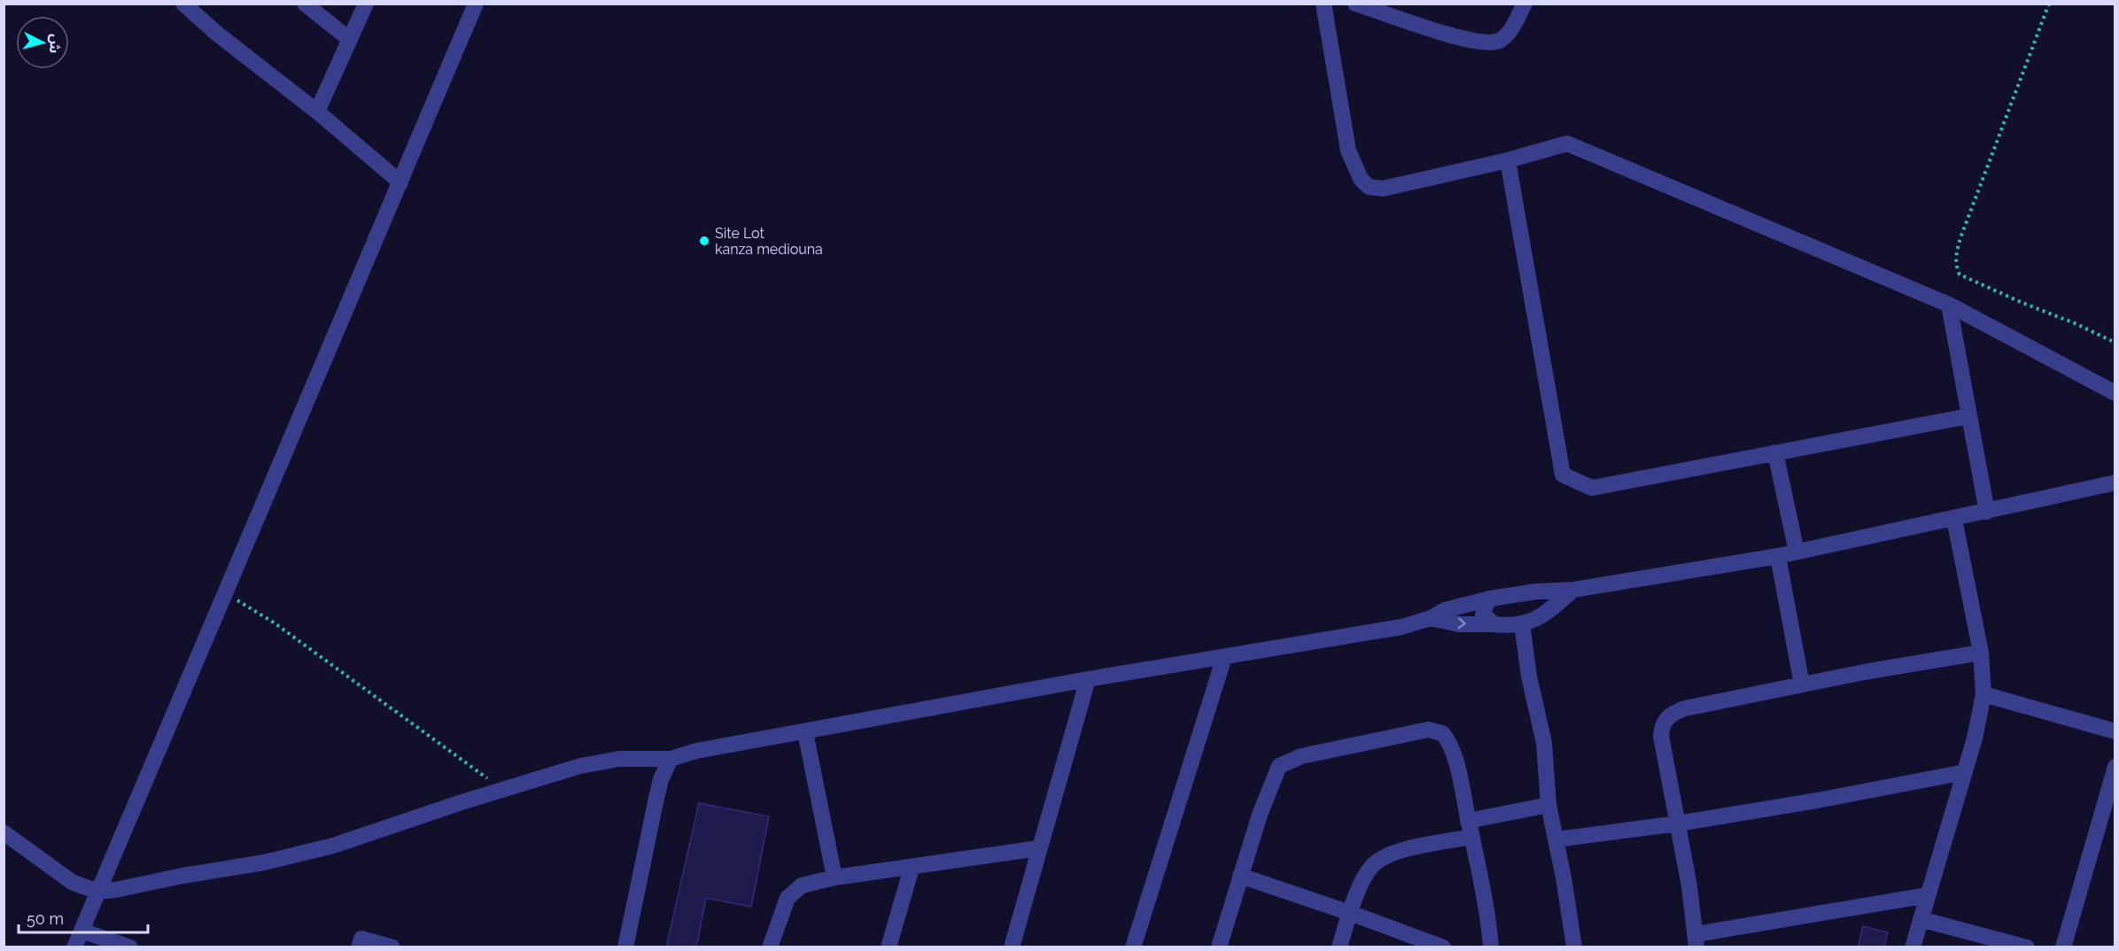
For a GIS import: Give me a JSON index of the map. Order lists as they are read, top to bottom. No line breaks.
{"places":["Site Lot kanza mediouna"],"scale_bar":"50 m","north":"right"}
